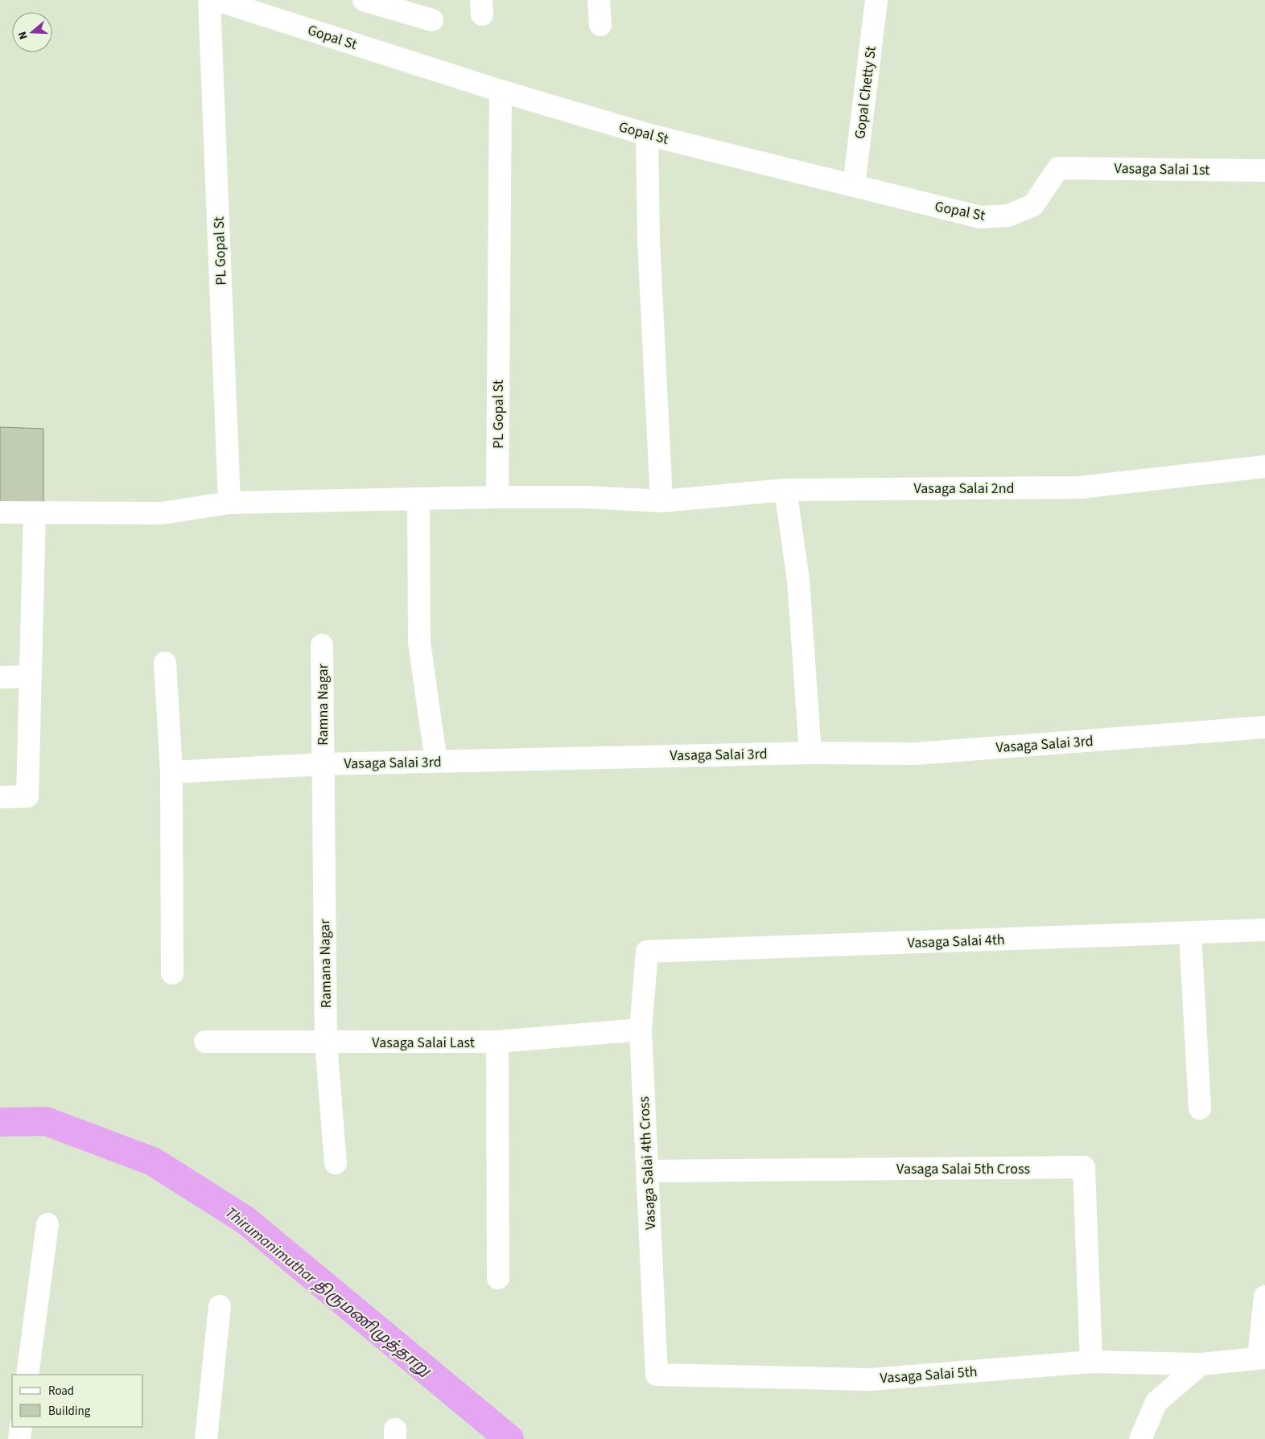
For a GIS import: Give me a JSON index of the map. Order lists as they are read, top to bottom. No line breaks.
{"streets":{"street":["Gopal St","Gopal Chetty St","Vasaga Salai 1st","PL Gopal St","Vasaga Salai 2nd","Ramna Nagar","Vasaga Salai 3rd","Vasaga Salai 4th","Ramana Nagar","Vasaga Salai Last","Vasaga Salai 4th Cross","Vasaga Salai 5th Cross","Vasaga Salai 5th"]},"crossings":[["Gopal St","Gopal Chetty St"],["Gopal St","Vasaga Salai 1st"],["Gopal St","PL Gopal St"],["PL Gopal St","Vasaga Salai 2nd"],["Ramna Nagar","Vasaga Salai 3rd"],["Ramna Nagar","Ramana Nagar"],["Vasaga Salai 3rd","Ramana Nagar"],["Vasaga Salai 4th","Vasaga Salai 4th Cross"],["Ramana Nagar","Vasaga Salai Last"],["Vasaga Salai Last","Vasaga Salai 4th Cross"],["Vasaga Salai 4th Cross","Vasaga Salai 5th Cross"],["Vasaga Salai 4th Cross","Vasaga Salai 5th"],["Vasaga Salai 5th Cross","Vasaga Salai 5th"]],"water":["Thirumanimuthar திருமணிமுத்தாறு"],"legend":["Road","Building"],"north":"left"}
